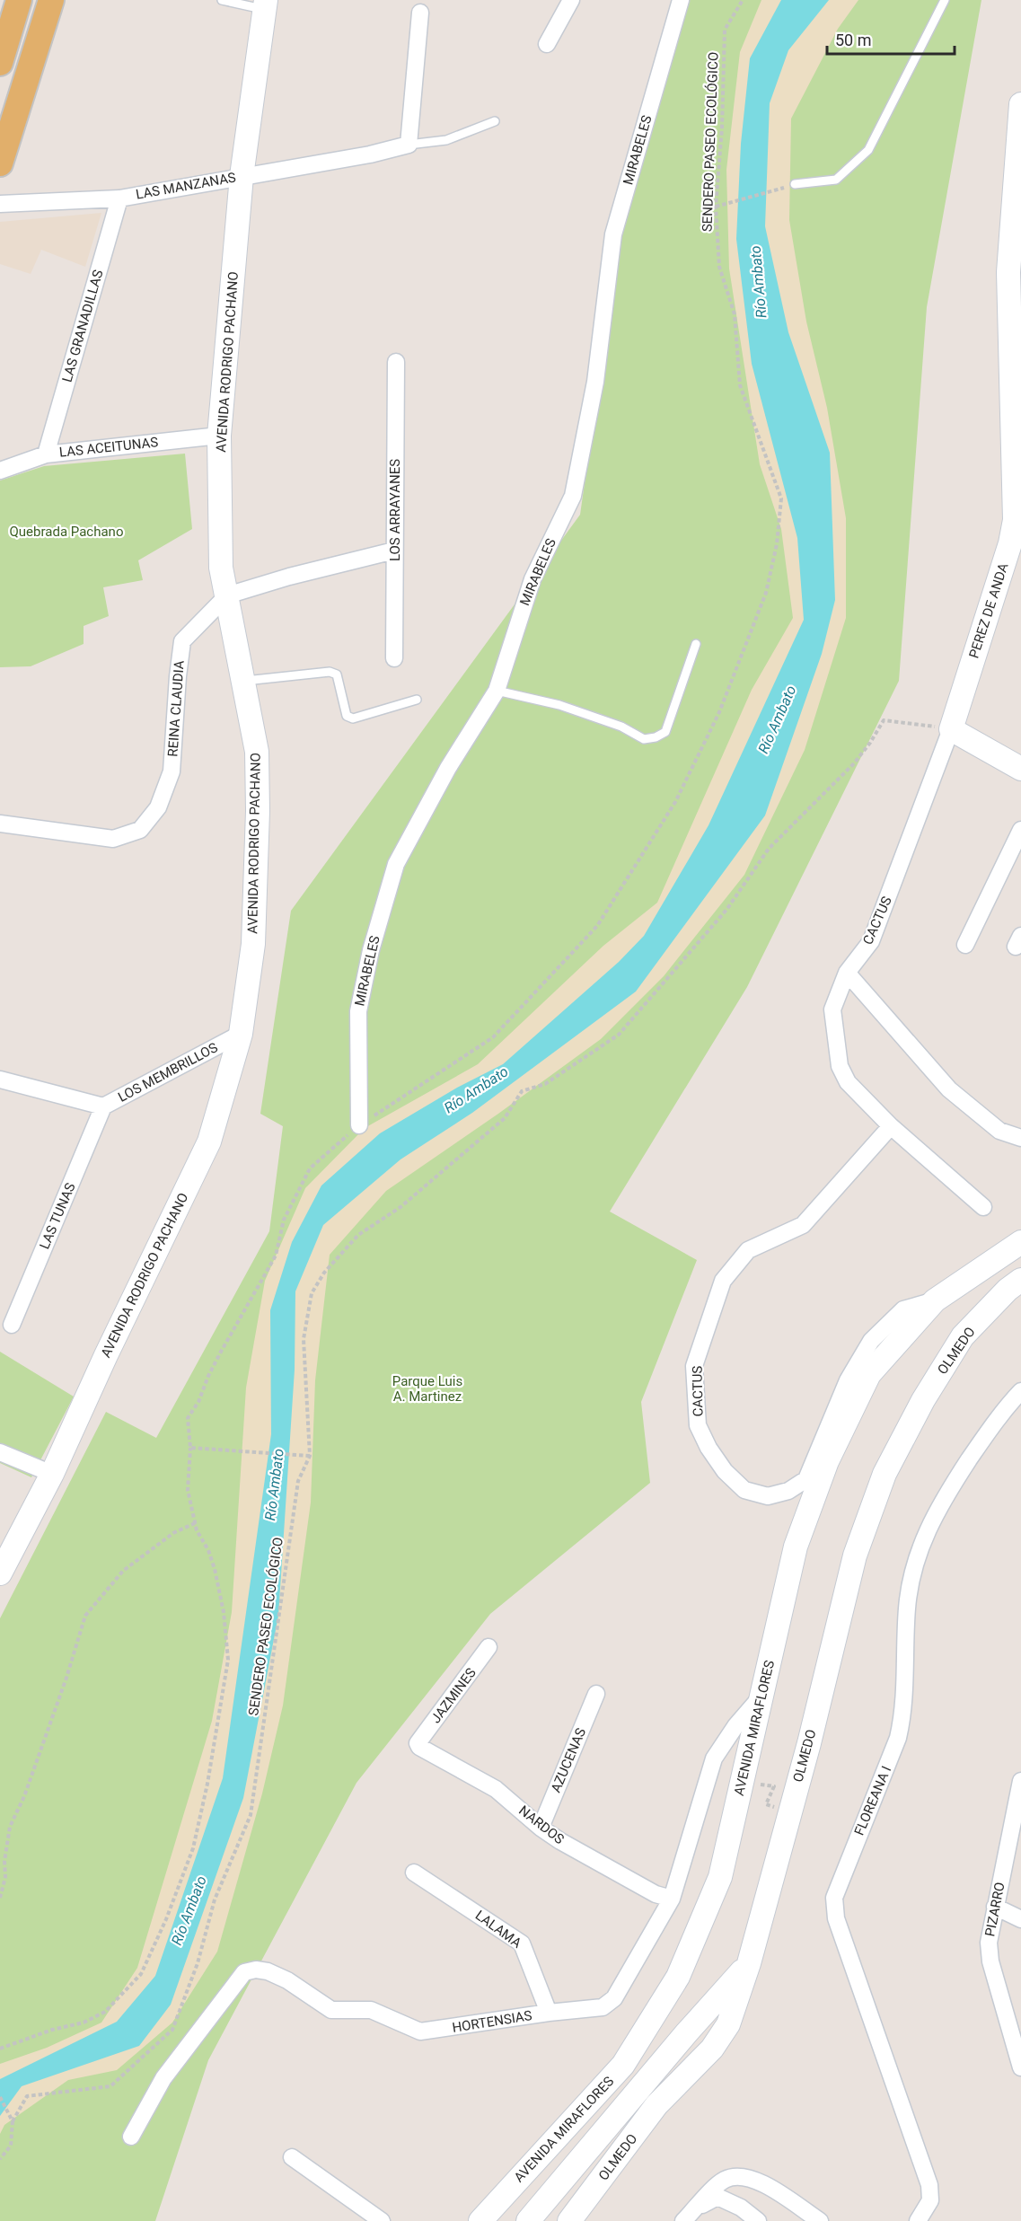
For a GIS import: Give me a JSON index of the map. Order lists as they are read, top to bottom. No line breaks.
{"streets":{"main road":["AVENIDA RODRIGO PACHANO","PEREZ DE ANDA","OLMEDO","AVENIDA MIRAFLORES"],"street":["MIRABELES","LAS MANZANAS","LAS GRANADILLAS","LAS ACEITUNAS","LOS ARRAYANES","REINA CLAUDIA","CACTUS","LOS MEMBRILLOS","LAS TUNAS","JAZMINES","AZUCENAS","FLOREANA I","NARDOS","PIZARRO","LALAMA","HORTENSIAS"],"path":["SENDERO PASEO ECOLÓGICO"]},"crossings":[["SENDERO PASEO ECOLÓGICO","MIRABELES"],["SENDERO PASEO ECOLÓGICO","PEREZ DE ANDA"],["SENDERO PASEO ECOLÓGICO","CACTUS"],["LAS MANZANAS","LAS GRANADILLAS"],["LAS MANZANAS","AVENIDA RODRIGO PACHANO"],["LAS GRANADILLAS","LAS ACEITUNAS"],["AVENIDA RODRIGO PACHANO","LAS ACEITUNAS"],["AVENIDA RODRIGO PACHANO","REINA CLAUDIA"],["AVENIDA RODRIGO PACHANO","LOS MEMBRILLOS"],["LOS ARRAYANES","REINA CLAUDIA"],["PEREZ DE ANDA","CACTUS"],["CACTUS","AVENIDA MIRAFLORES"],["LOS MEMBRILLOS","LAS TUNAS"],["JAZMINES","NARDOS"],["AVENIDA MIRAFLORES","HORTENSIAS"],["AZUCENAS","NARDOS"],["NARDOS","HORTENSIAS"],["LALAMA","HORTENSIAS"]],"water":["Río Ambato"],"parks":["Quebrada Pachano","Parque Luis A. Martinez"],"scale_bar":"50 m"}
